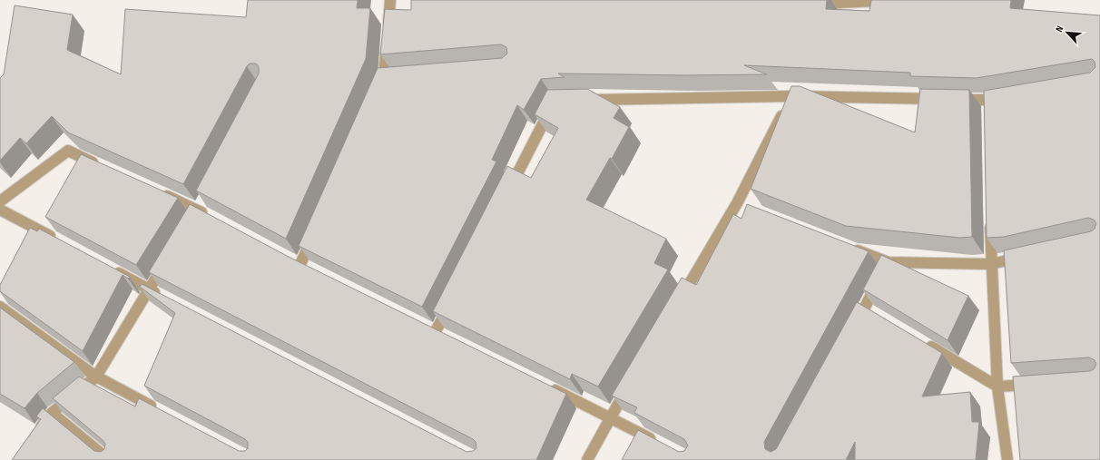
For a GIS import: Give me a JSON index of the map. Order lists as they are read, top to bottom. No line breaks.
{"north":"top left"}
